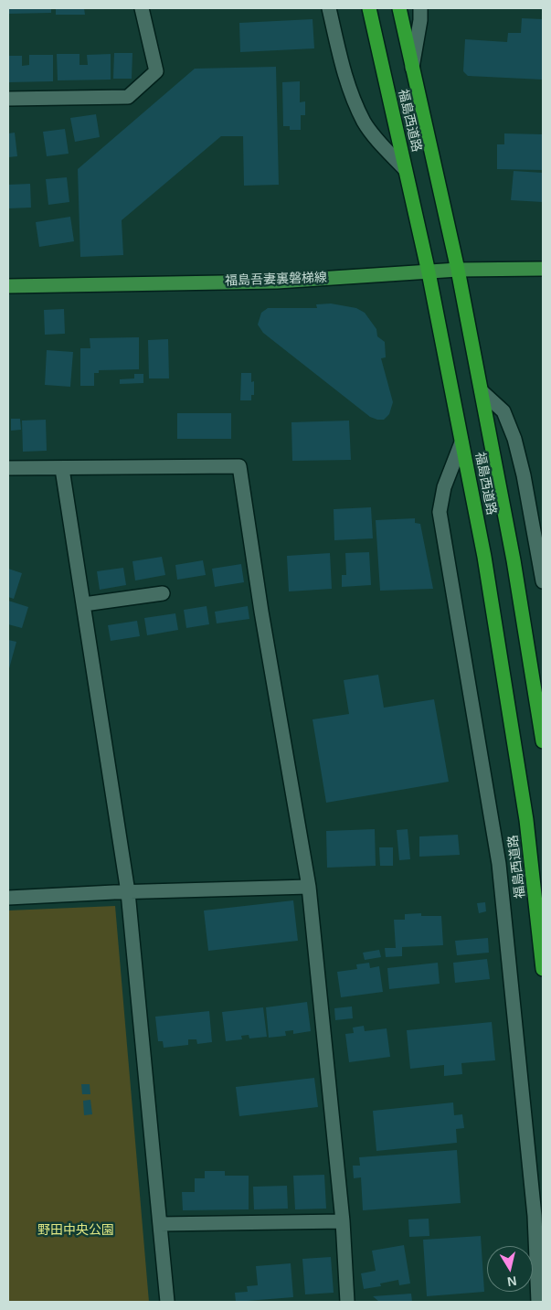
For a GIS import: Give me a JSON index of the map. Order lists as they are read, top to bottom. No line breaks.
{"streets":{"highway":["福島西道路"],"main road":["福島吾妻裏磐梯線"]},"crossings":[["福島西道路","福島吾妻裏磐梯線"]],"parks":["野田中央公園"],"north":"bottom"}
